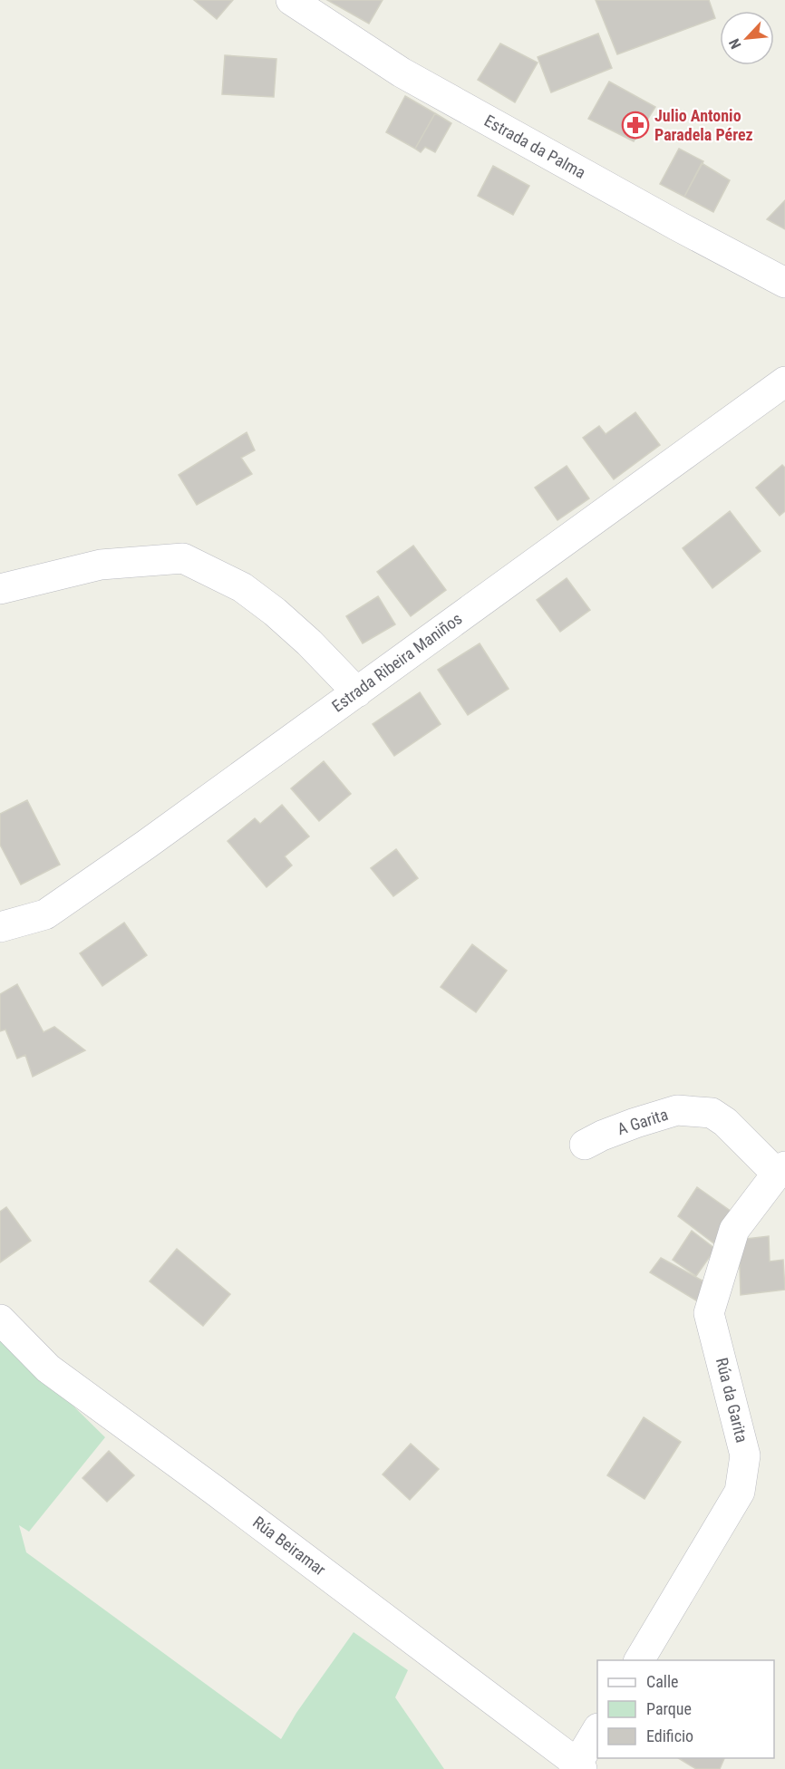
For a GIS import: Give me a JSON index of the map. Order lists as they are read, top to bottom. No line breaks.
{"streets":{"street":["Estrada da Palma","Estrada Ribeira Maniños","A Garita","Rúa da Garita","Rúa Beiramar"]},"crossings":[["A Garita","Rúa da Garita"]],"places":{"pharmacy":["Julio Antonio Paradela Pérez"]},"legend":["Calle","Parque","Edificio"],"north":"bottom left"}
